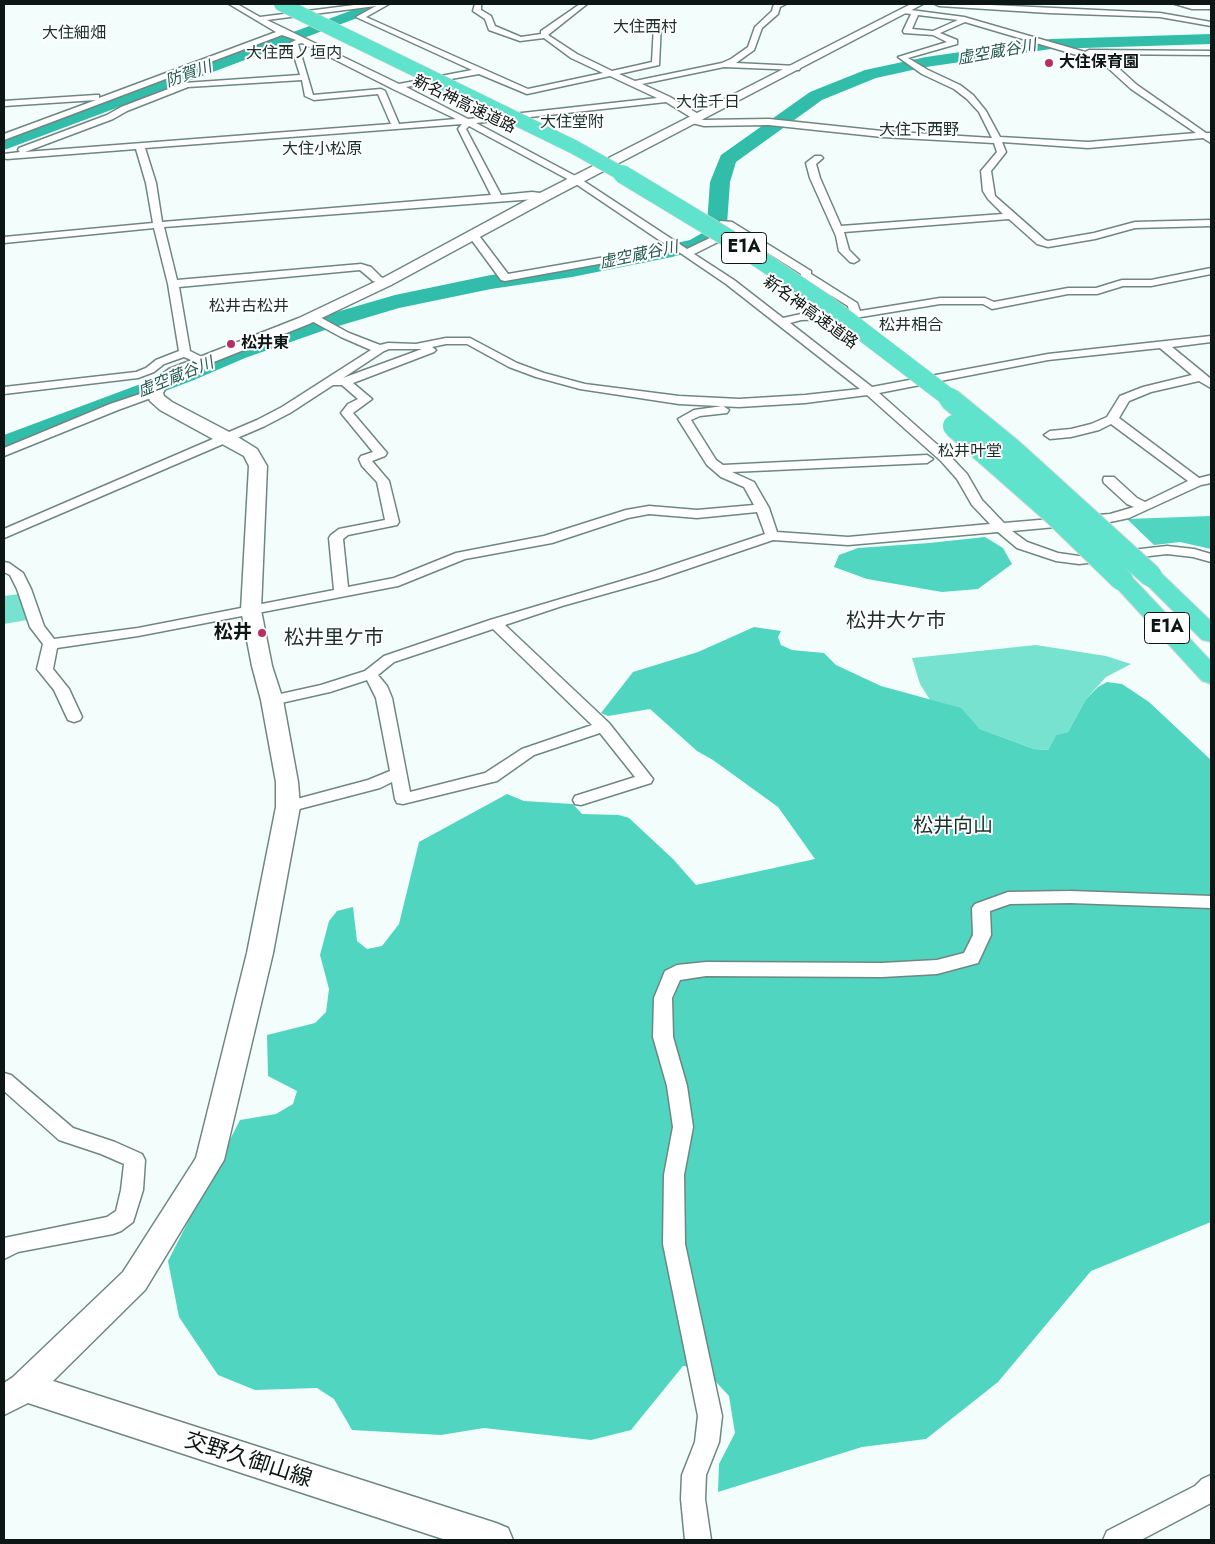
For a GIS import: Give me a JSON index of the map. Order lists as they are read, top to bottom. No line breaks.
{"streets":{"highway":["新名神高速道路","E1A"],"street":["交野久御山線"]},"districts":["大住西村","大住細畑","大住西ノ垣内","大住千日","大住堂附","大住下西野","大住小松原","松井古松井","松井相合","松井叶堂","松井大ケ市","松井里ケ市","松井向山"],"water":["虚空蔵谷川","防賀川"],"places":["大住保育園","松井東","松井"]}
